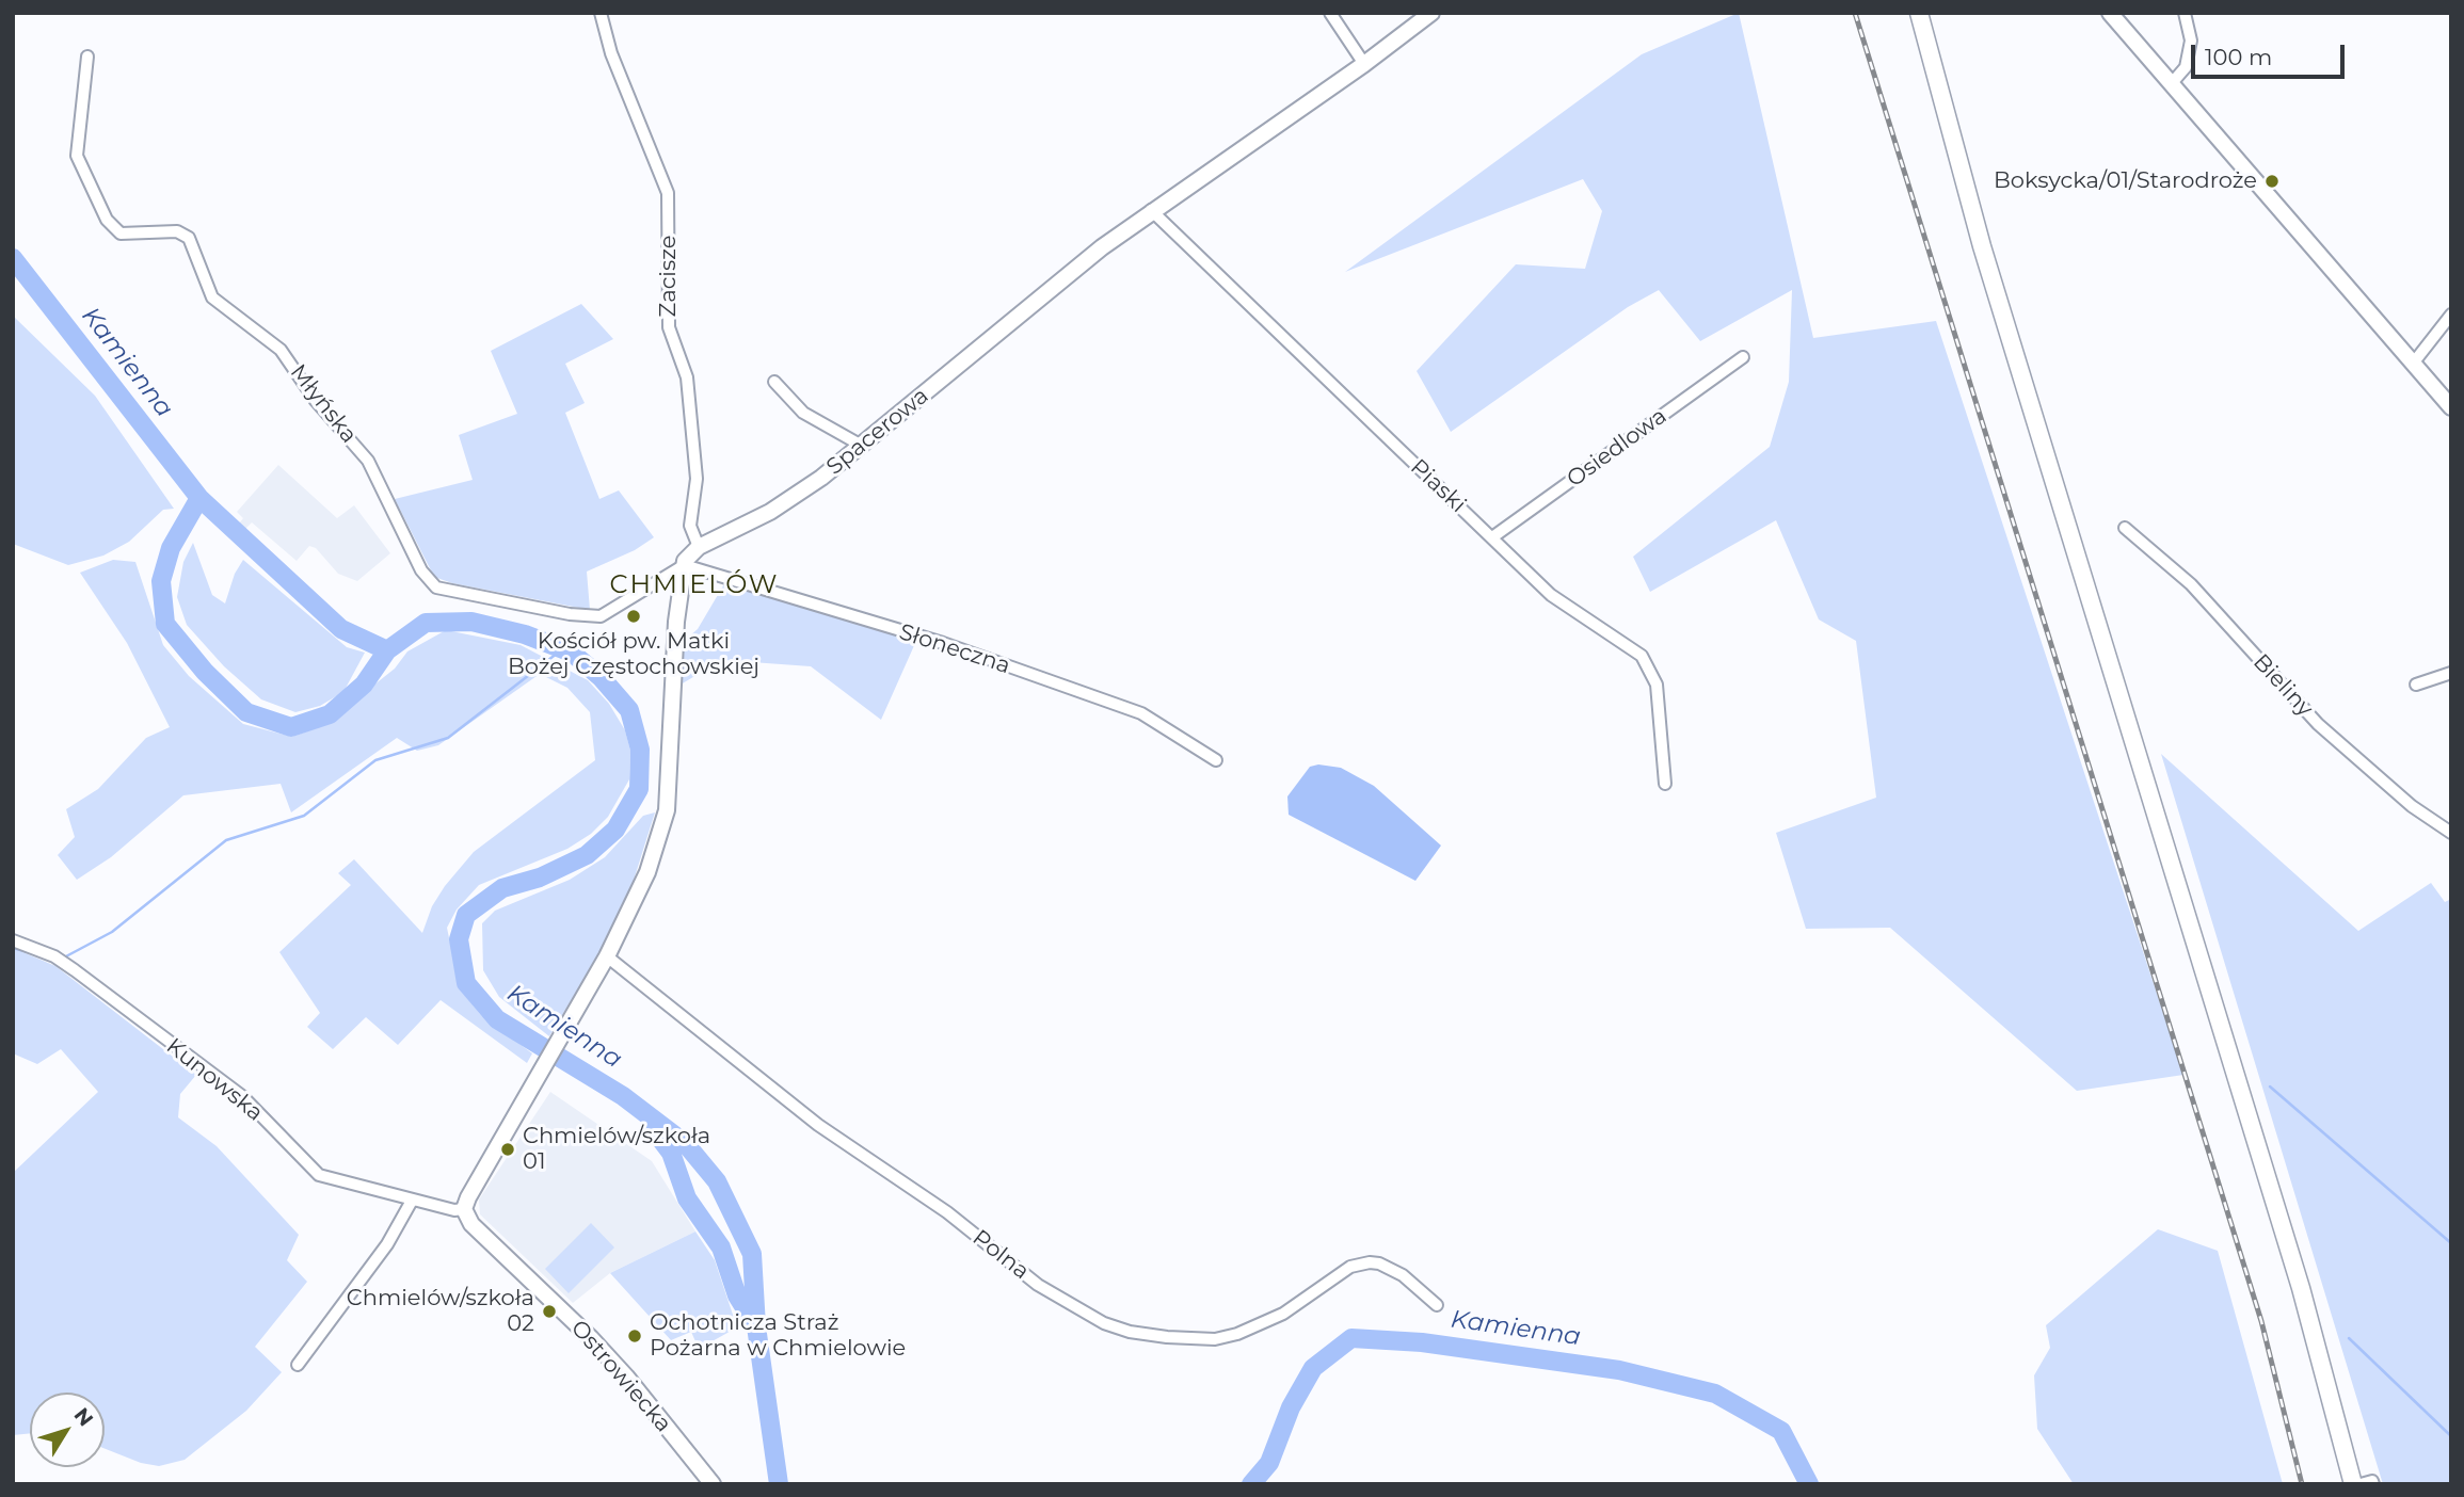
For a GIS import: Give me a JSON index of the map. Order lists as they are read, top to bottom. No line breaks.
{"streets":{"street":["Zacisze","Młyńska","Spacerowa","Osiedlowa","Piaski","Słoneczna","Bieliny","Kunowska","Polna","Ostrowiecka"]},"crossings":[["Zacisze","Spacerowa"],["Młyńska","Spacerowa"],["Młyńska","Słoneczna"],["Spacerowa","Piaski"],["Spacerowa","Słoneczna"],["Osiedlowa","Piaski"],["Kunowska","Ostrowiecka"]],"districts":["CHMIELÓW"],"water":["Kamienna"],"places":["Boksycka/01/Starodroże","Kościół pw. Matki Bożej Częstochowskiej","Chmielów/szkoła 01","Chmielów/szkoła 02","Ochotnicza Straż Pożarna w Chmielowie"],"scale_bar":"100 m","north":"top right"}
